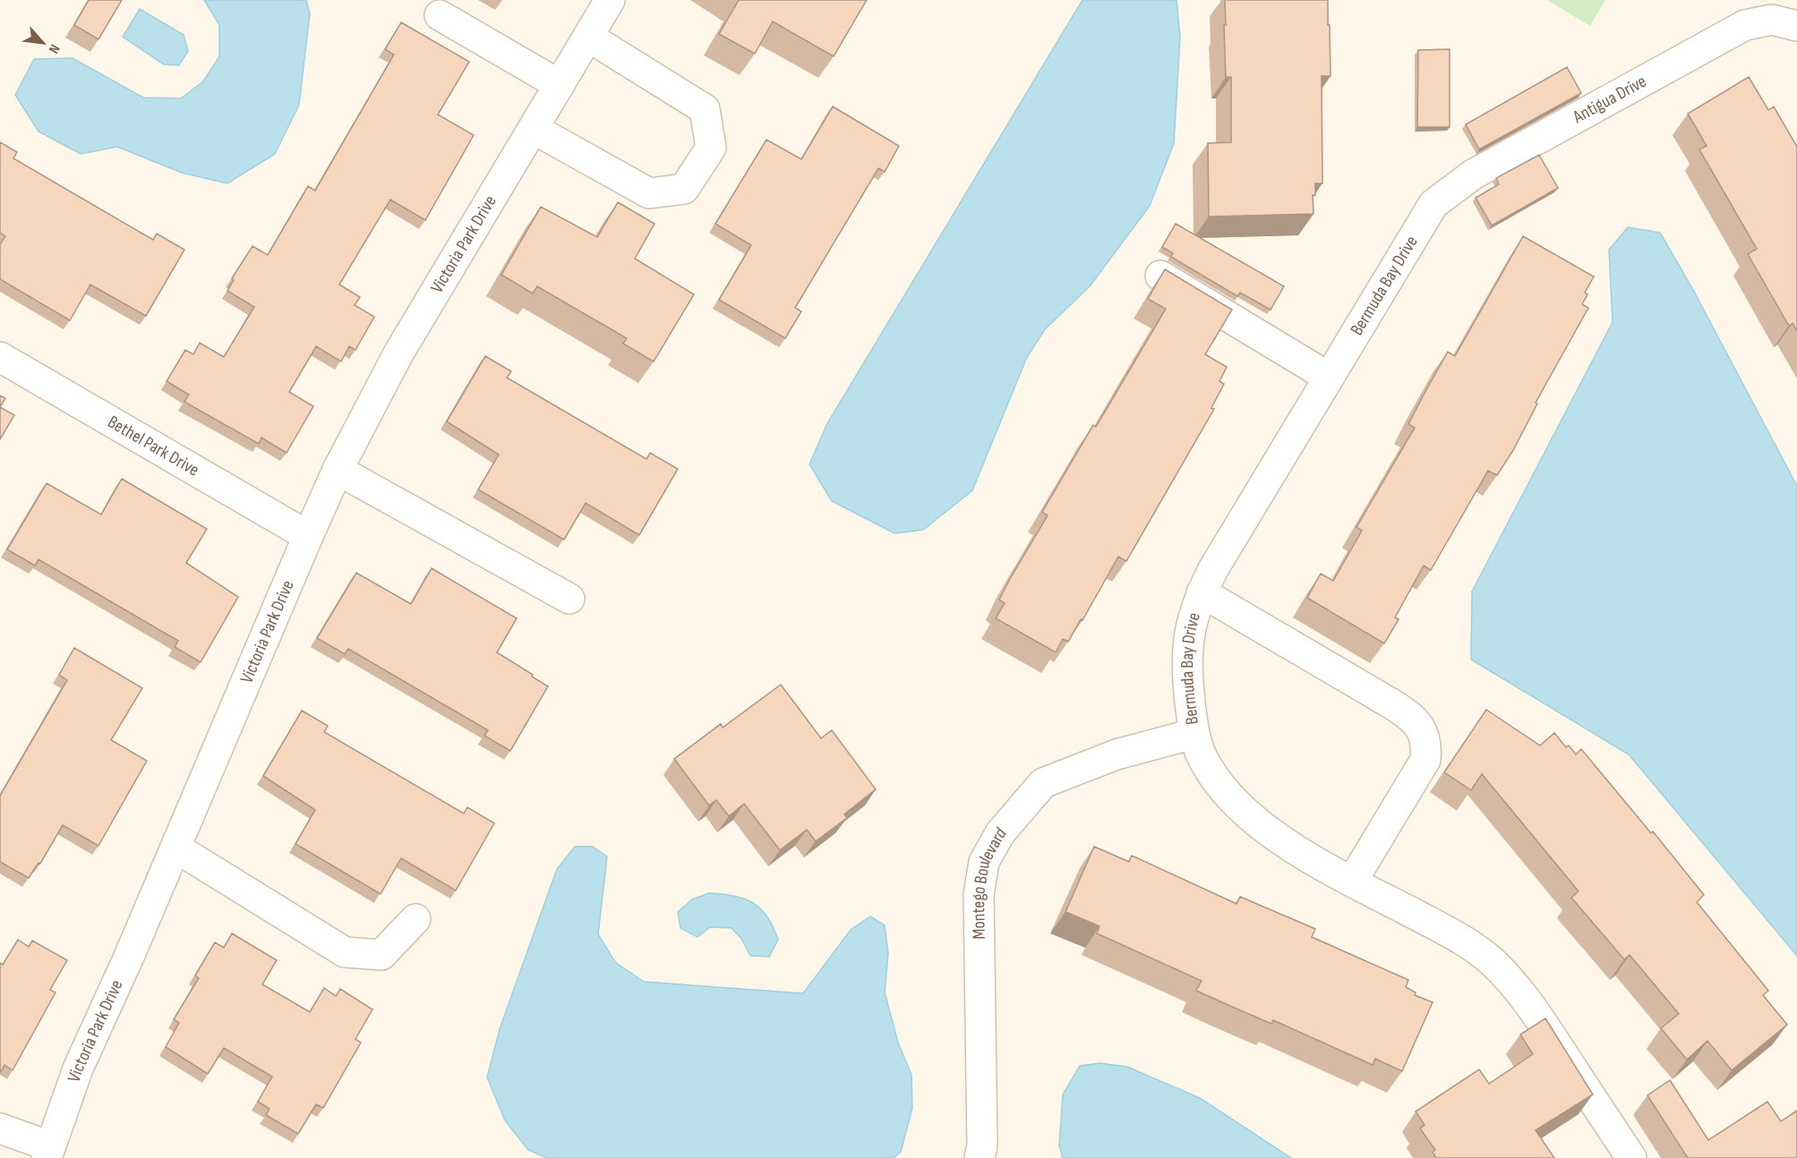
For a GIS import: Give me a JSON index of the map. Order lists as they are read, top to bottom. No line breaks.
{"streets":{"street":["Antigua Drive","Victoria Park Drive","Bermuda Bay Drive","Bethel Park Drive","Montego Boulevard"]},"crossings":[["Antigua Drive","Bermuda Bay Drive"],["Victoria Park Drive","Bethel Park Drive"],["Bermuda Bay Drive","Montego Boulevard"]],"north":"bottom right"}
